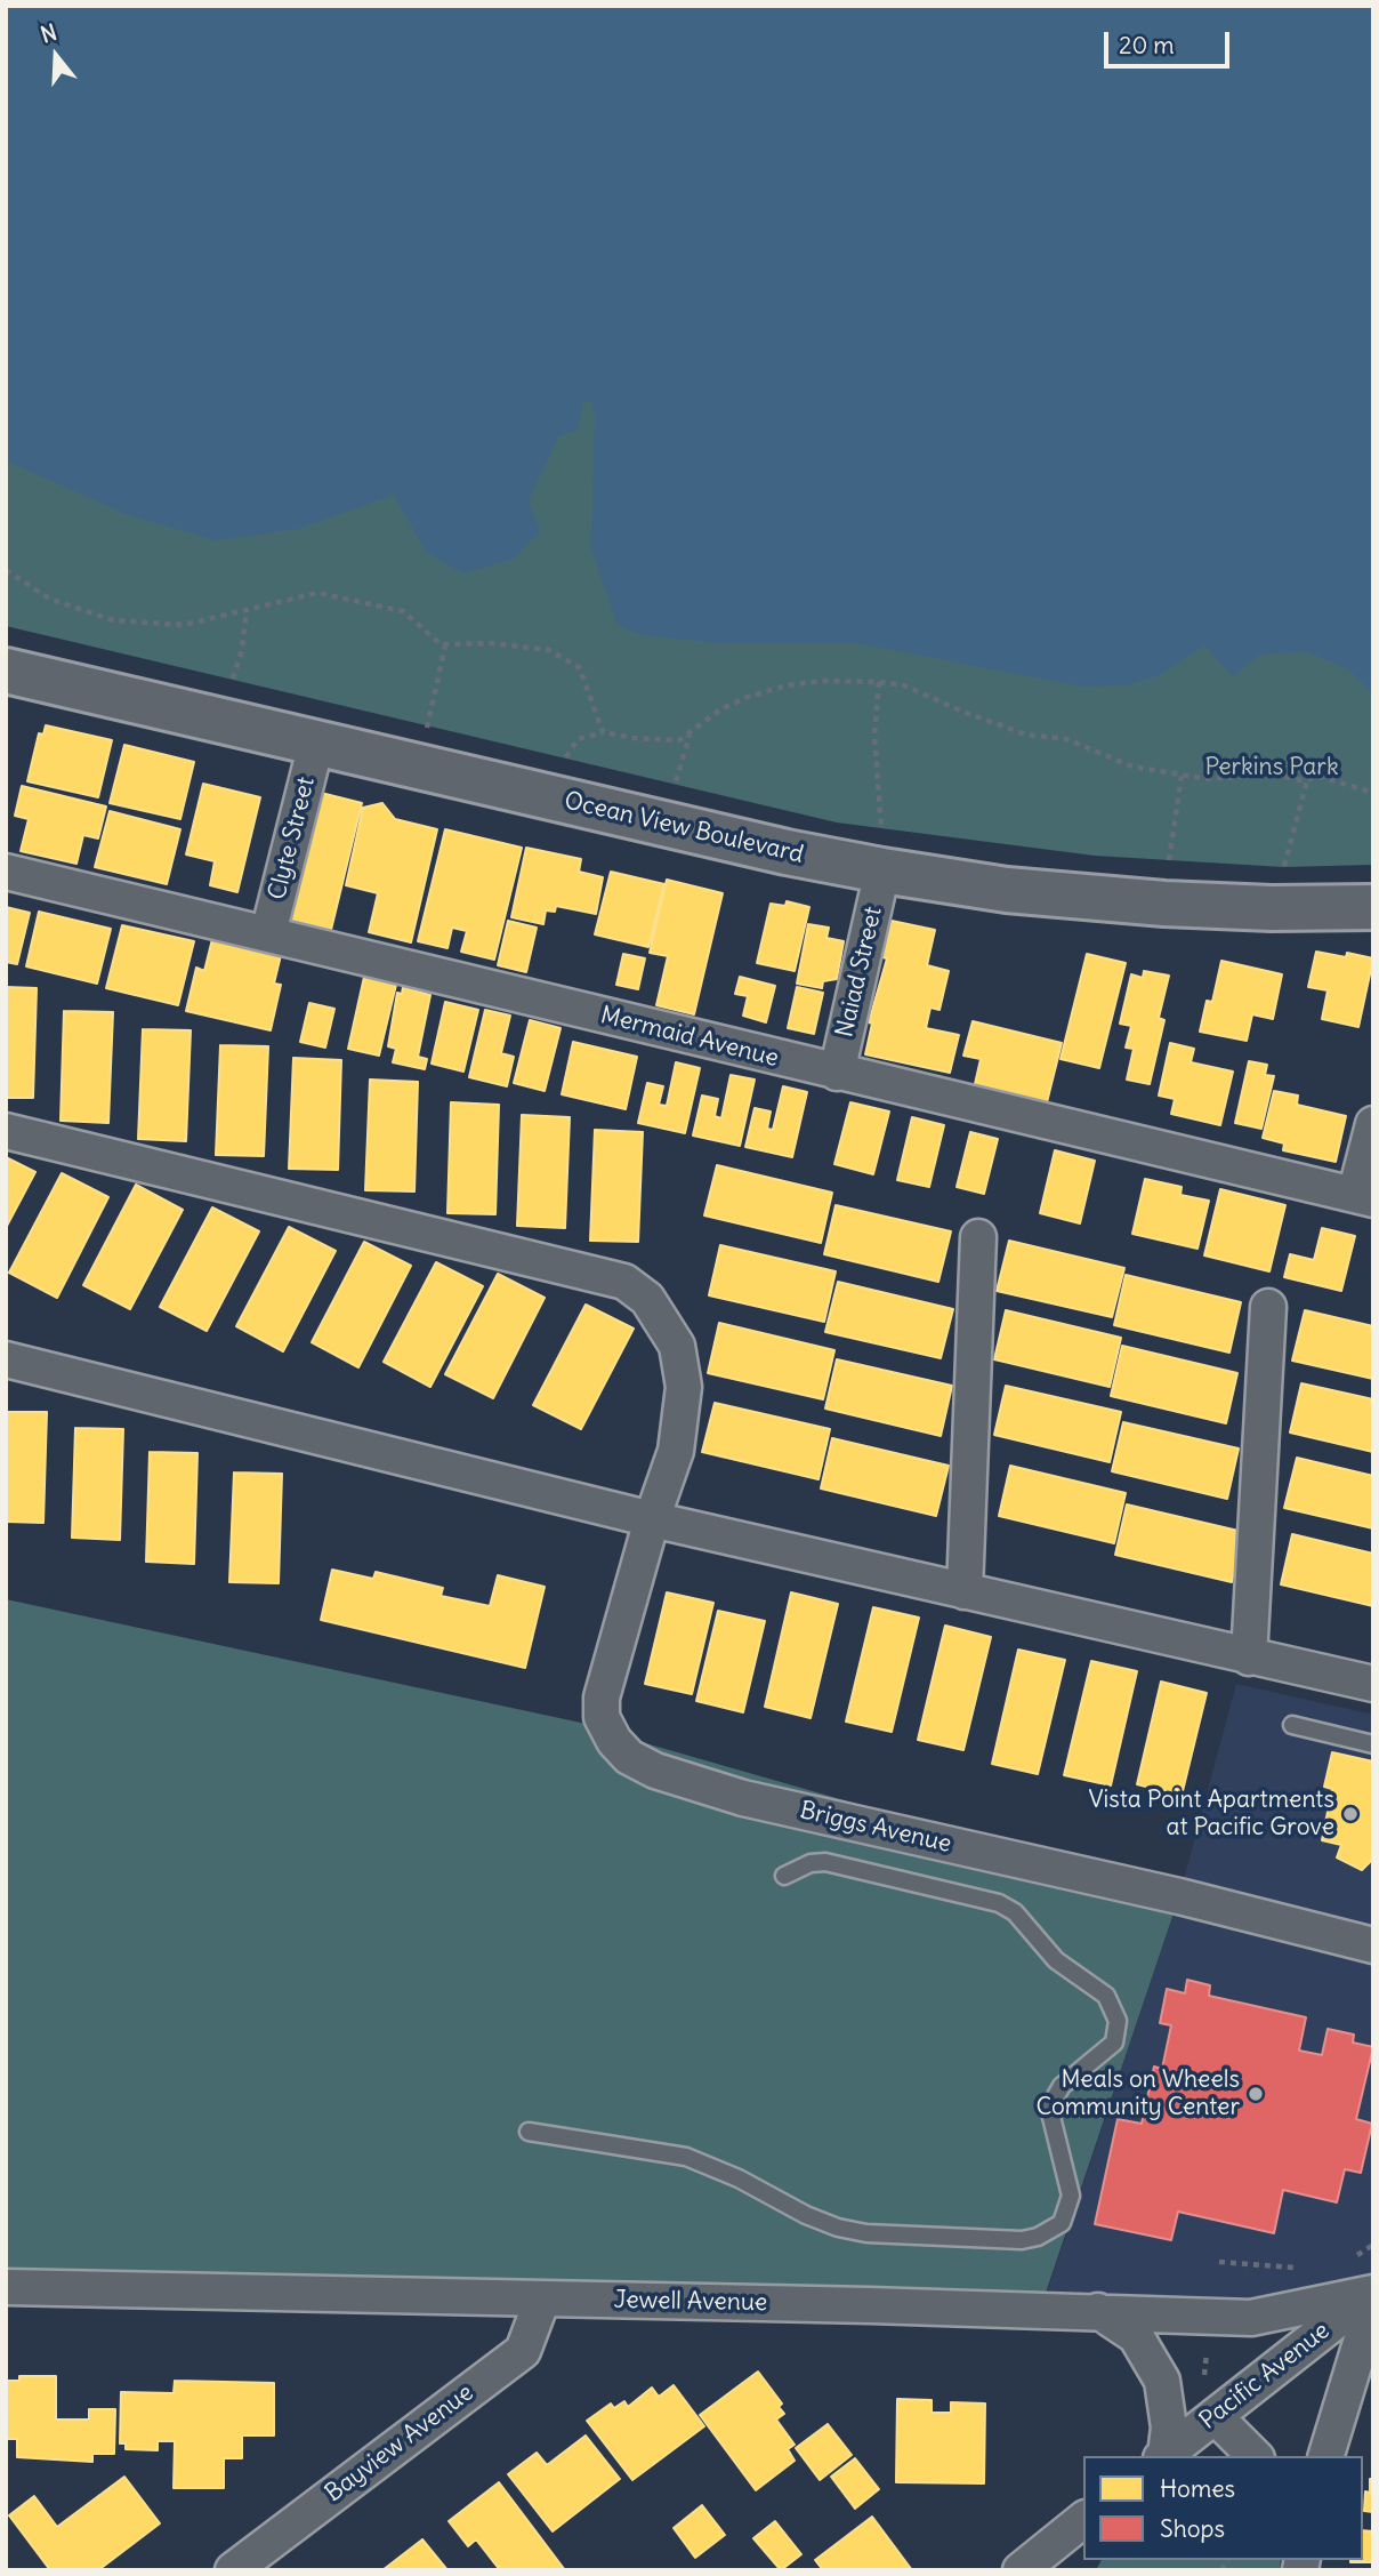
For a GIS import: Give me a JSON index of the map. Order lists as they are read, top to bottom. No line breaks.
{"streets":{"main road":["Ocean View Boulevard"],"street":["Clyte Street","Naiad Street","Mermaid Avenue","Briggs Avenue","Jewell Avenue","Pacific Avenue","Bayview Avenue"]},"crossings":[["Ocean View Boulevard","Clyte Street"],["Ocean View Boulevard","Naiad Street"],["Clyte Street","Mermaid Avenue"],["Naiad Street","Mermaid Avenue"],["Jewell Avenue","Pacific Avenue"],["Jewell Avenue","Bayview Avenue"]],"parks":["Perkins Park"],"places":["Vista Point Apartments at Pacific Grove","Meals on Wheels Community Center"],"legend":["Homes","Shops"],"scale_bar":"20 m","north":"top"}
